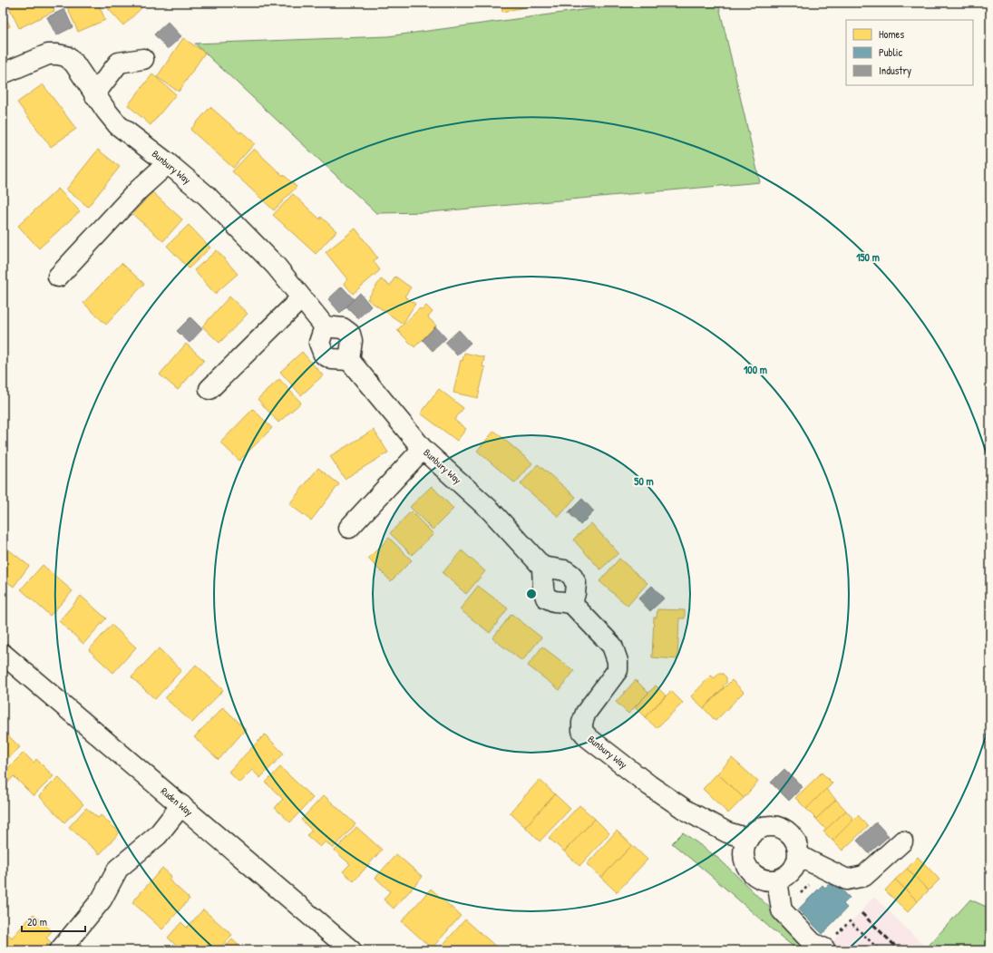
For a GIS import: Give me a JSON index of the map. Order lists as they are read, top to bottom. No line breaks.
{"streets":{"street":["Bunbury Way","Ruden Way"]},"legend":["Homes","Public","Industry"],"scale_bar":"20 m","rings":["150 m","100 m","50 m"]}
